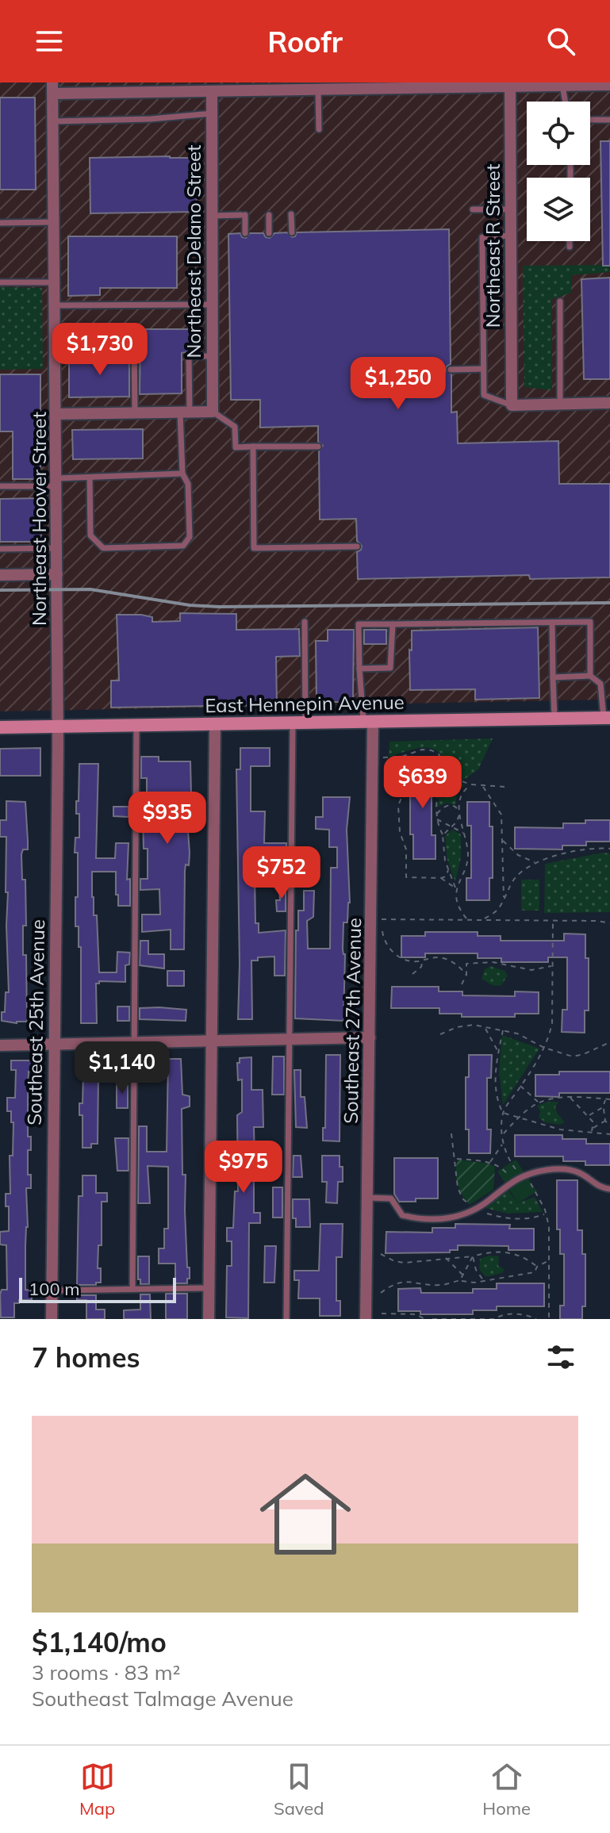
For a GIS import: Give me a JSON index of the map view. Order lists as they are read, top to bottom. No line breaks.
{"streets":{"main road":["East Hennepin Avenue"],"street":["Northeast R Street","Northeast Delano Street","Northeast Hoover Street","Southeast 27th Avenue","Southeast 25th Avenue"]},"crossings":[["Northeast Hoover Street","East Hennepin Avenue"],["Northeast Hoover Street","Southeast 25th Avenue"],["East Hennepin Avenue","Southeast 27th Avenue"],["East Hennepin Avenue","Southeast 25th Avenue"]],"scale_bar":"100 m","page":{"header":"Roofr","price":["$1,730","$1,250","$639","$935","$752","$1,140","$975"],"scale":"100 m","heading":"7 homes","list":[{"name":"$1,140/mo","note":"3 rooms · 83 m² · Southeast Talmage Avenue"}],"tabs":["Map","Saved","Home"]}}
